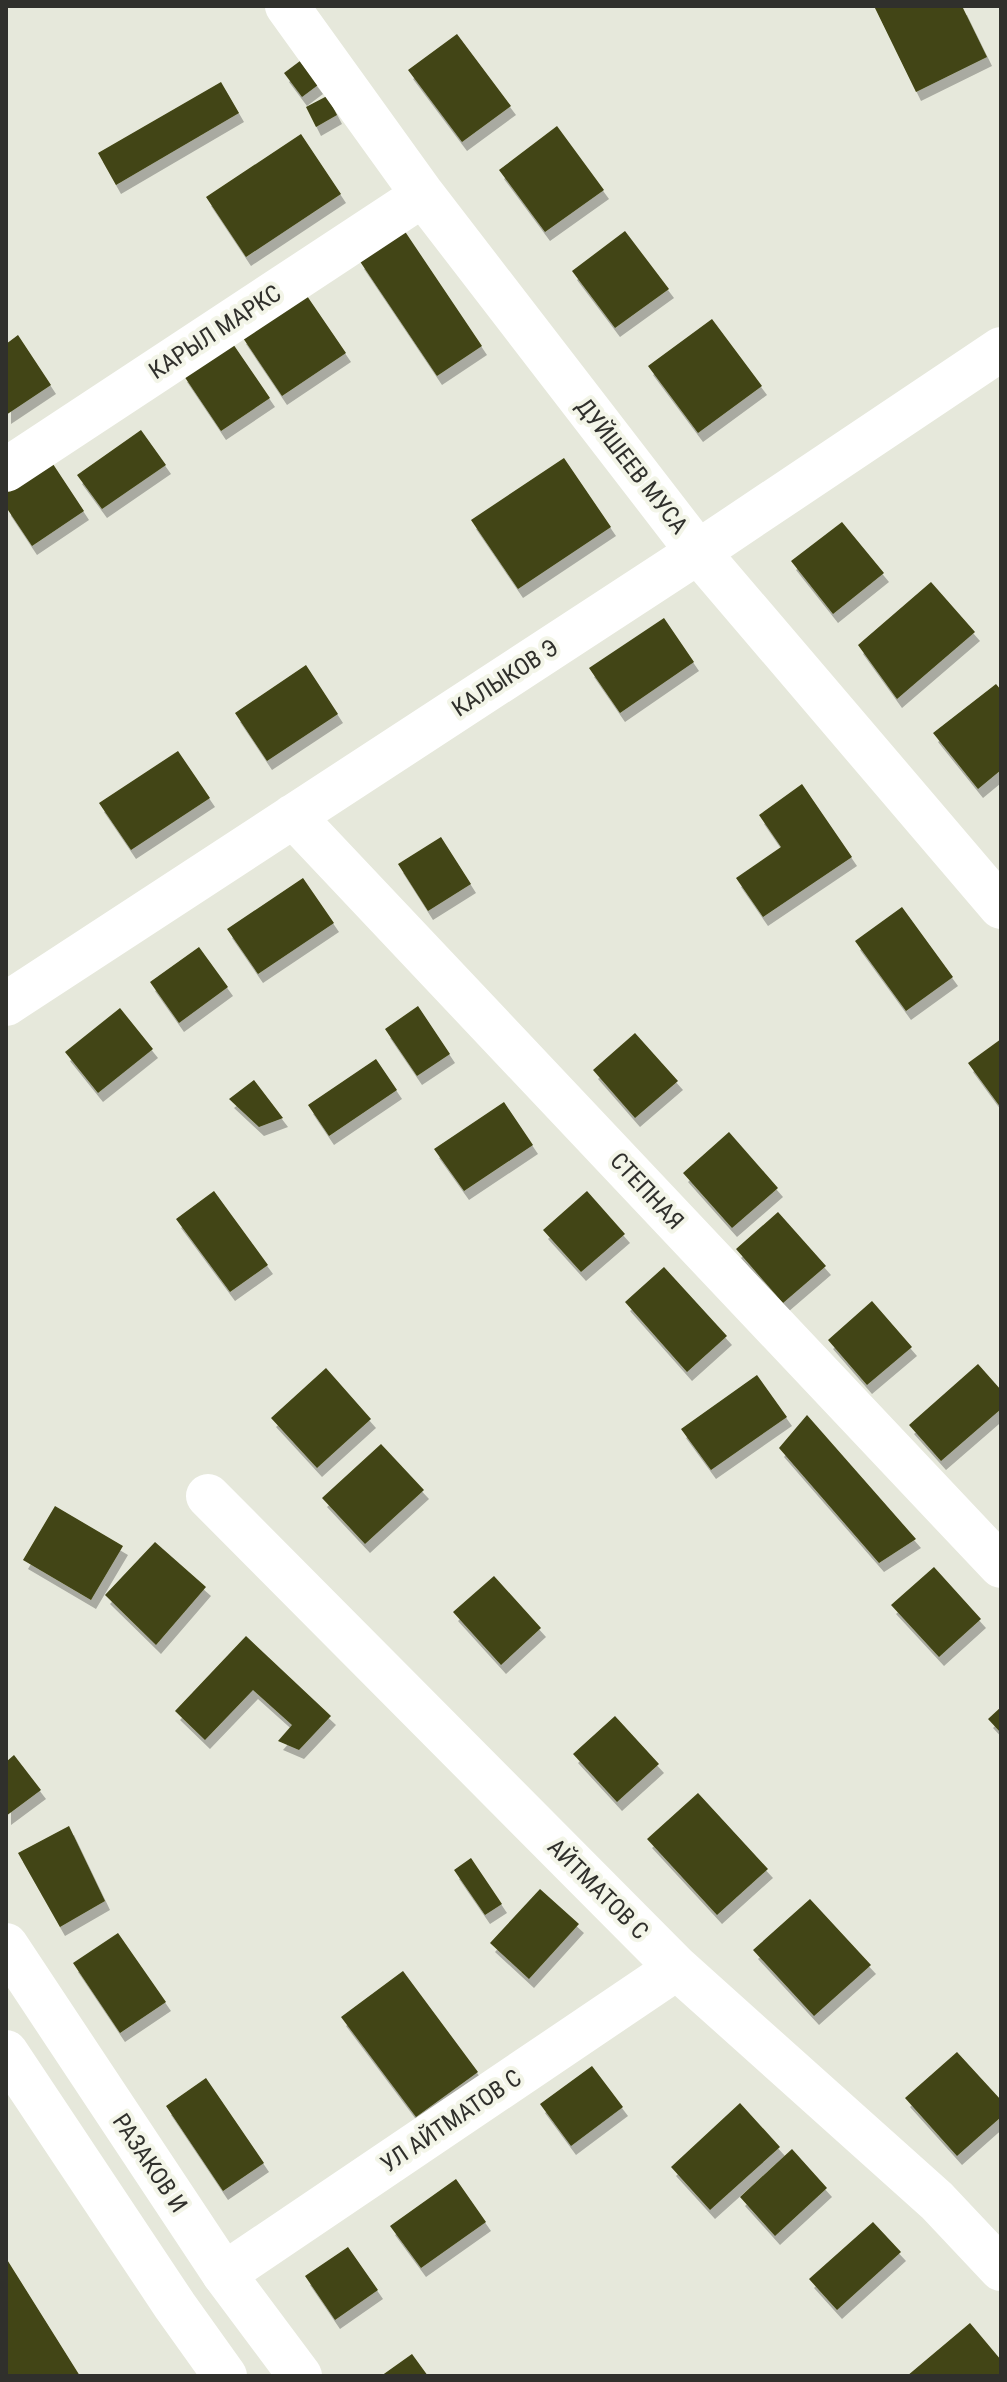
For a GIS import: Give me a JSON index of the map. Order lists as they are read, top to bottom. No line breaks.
{"streets":{"street":["КАРЫЛ МАРКС","ДУЙШЕЕВ МУСА","КАЛЫКОВ Э","СТЕПНАЯ","АЙТМАТОВ С","УЛ АЙТМАТОВ С","РАЗАКОВ И"]},"crossings":[["КАРЫЛ МАРКС","ДУЙШЕЕВ МУСА"],["ДУЙШЕЕВ МУСА","КАЛЫКОВ Э"],["КАЛЫКОВ Э","СТЕПНАЯ"],["АЙТМАТОВ С","УЛ АЙТМАТОВ С"],["УЛ АЙТМАТОВ С","РАЗАКОВ И"]]}
